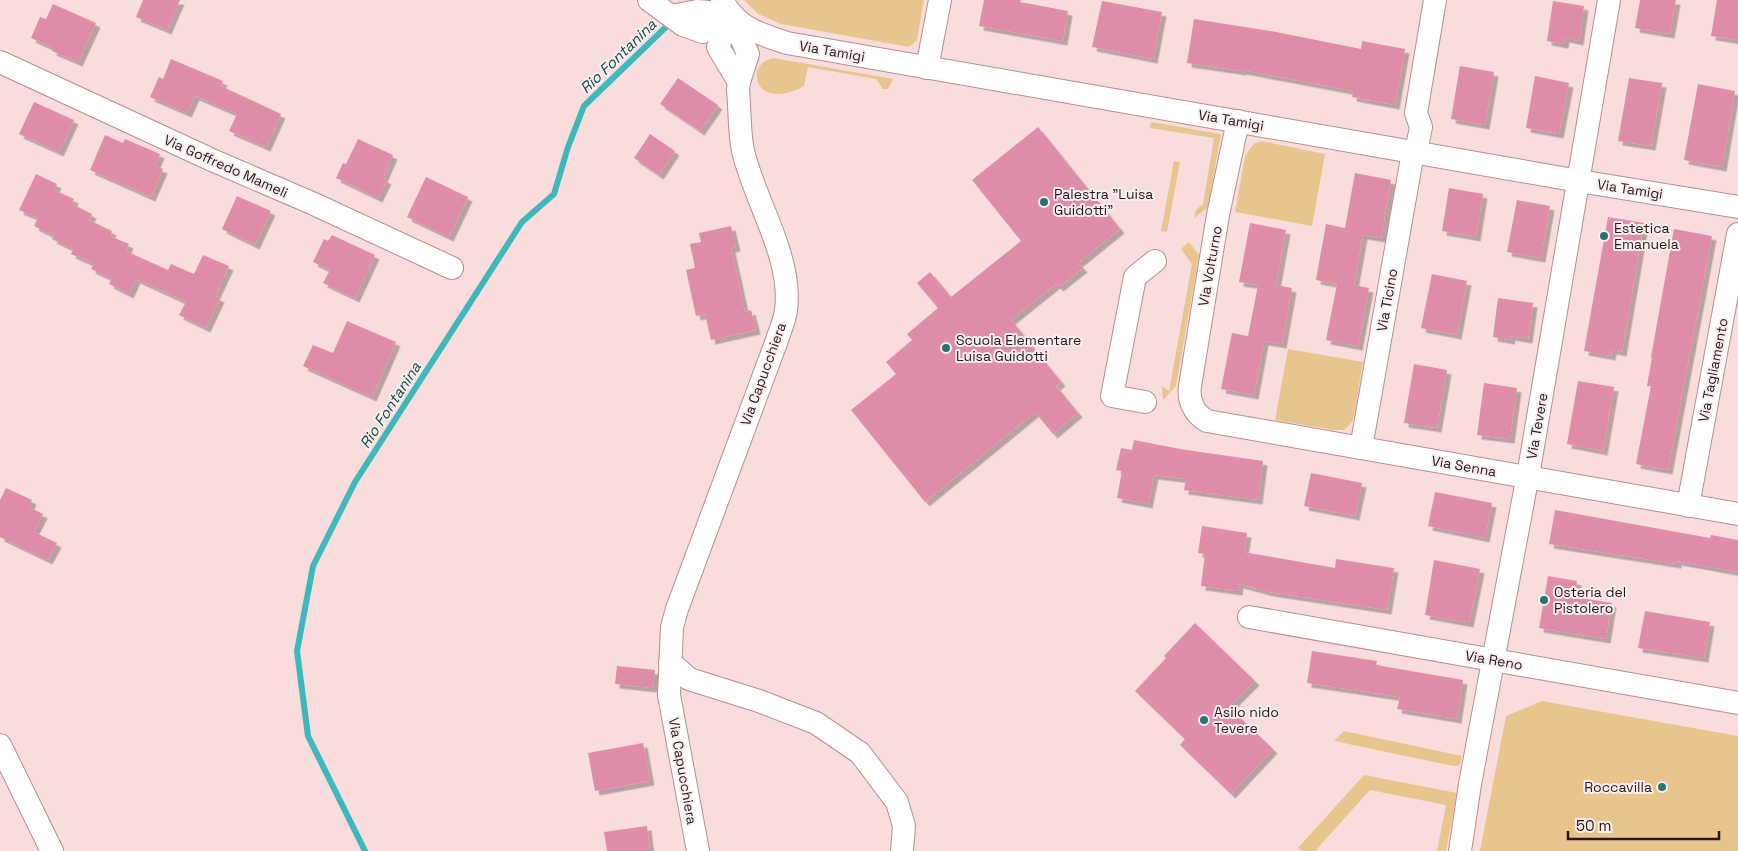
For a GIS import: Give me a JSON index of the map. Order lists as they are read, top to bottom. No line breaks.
{"streets":{"street":["Via Tamigi","Via Goffredo Mameli","Via Volturno","Via Ticino","Via Tagliamento","Via Capucchiera","Via Tevere","Via Senna","Via Reno"]},"crossings":[["Via Tamigi","Via Volturno"],["Via Tamigi","Via Ticino"],["Via Tamigi","Via Capucchiera"],["Via Tamigi","Via Tevere"],["Via Volturno","Via Senna"],["Via Ticino","Via Senna"],["Via Tagliamento","Via Senna"],["Via Tevere","Via Senna"],["Via Tevere","Via Reno"]],"water":["Rio Fontanina"],"places":["Palestra \"Luisa Guidotti\"","Estetica Emanuela","Scuola Elementare Luisa Guidotti","Osteria del Pistolero","Asilo nido Tevere","Roccavilla"],"scale_bar":"50 m"}
